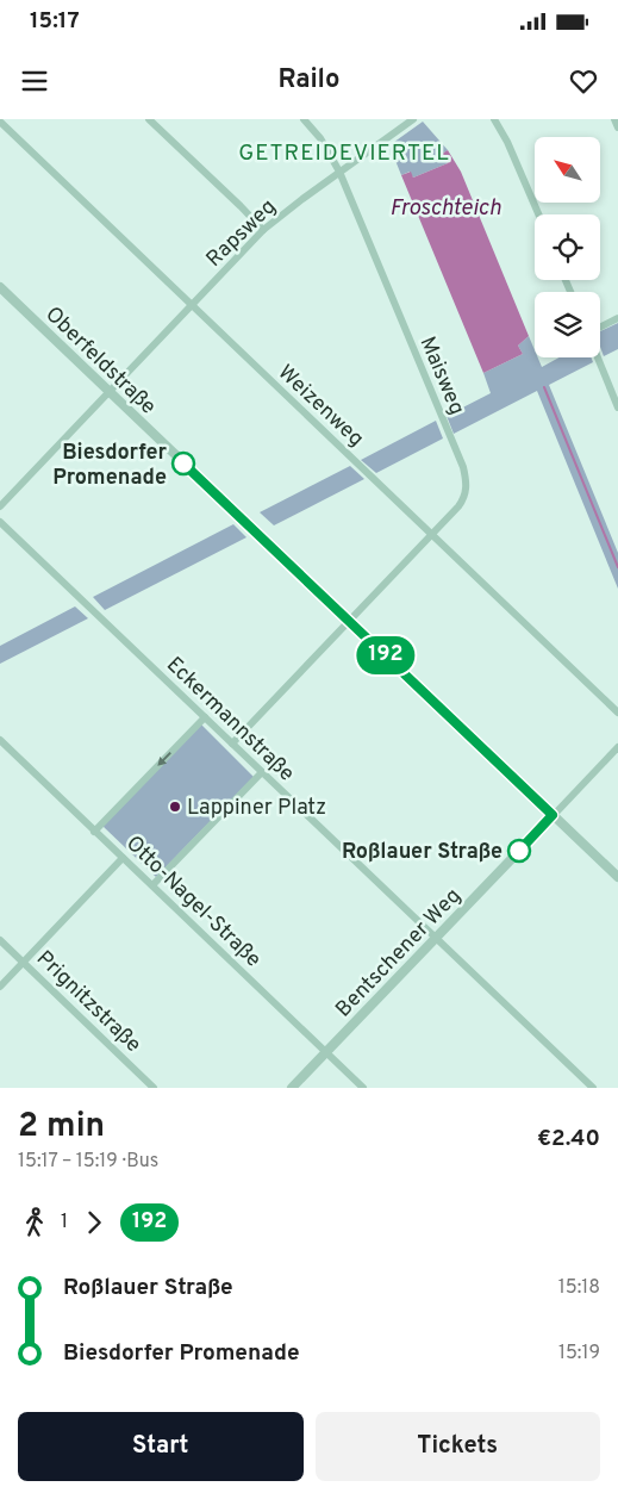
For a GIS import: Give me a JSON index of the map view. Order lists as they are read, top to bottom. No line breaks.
{"streets":{"street":["Rapsweg","Oberfeldstraße","Maisweg","Weizenweg","Eckermannstraße","Otto-Nagel-Straße","Bentschener Weg","Prignitzstraße"]},"crossings":[["Rapsweg","Oberfeldstraße"],["Rapsweg","Maisweg"],["Rapsweg","Weizenweg"],["Oberfeldstraße","Maisweg"],["Oberfeldstraße","Bentschener Weg"],["Maisweg","Weizenweg"],["Maisweg","Eckermannstraße"],["Eckermannstraße","Bentschener Weg"],["Otto-Nagel-Straße","Bentschener Weg"]],"districts":["GETREIDEVIERTEL"],"water":["Froschteich"],"places":["Biesdorfer Promenade","Lappiner Platz","Roßlauer Straße"],"lines":["bus line 192"],"north":"top left","page":{"status":"15:17","header":"Railo","on_map":"192","heading":["2 min","15:17 – 15:19 · Bus","€2.40"],"legs":["1","192"],"list":[{"name":"Roßlauer Straße","value":"15:18"},{"name":"Biesdorfer Promenade","value":"15:19"}],"buttons":["Start","Tickets"]}}
